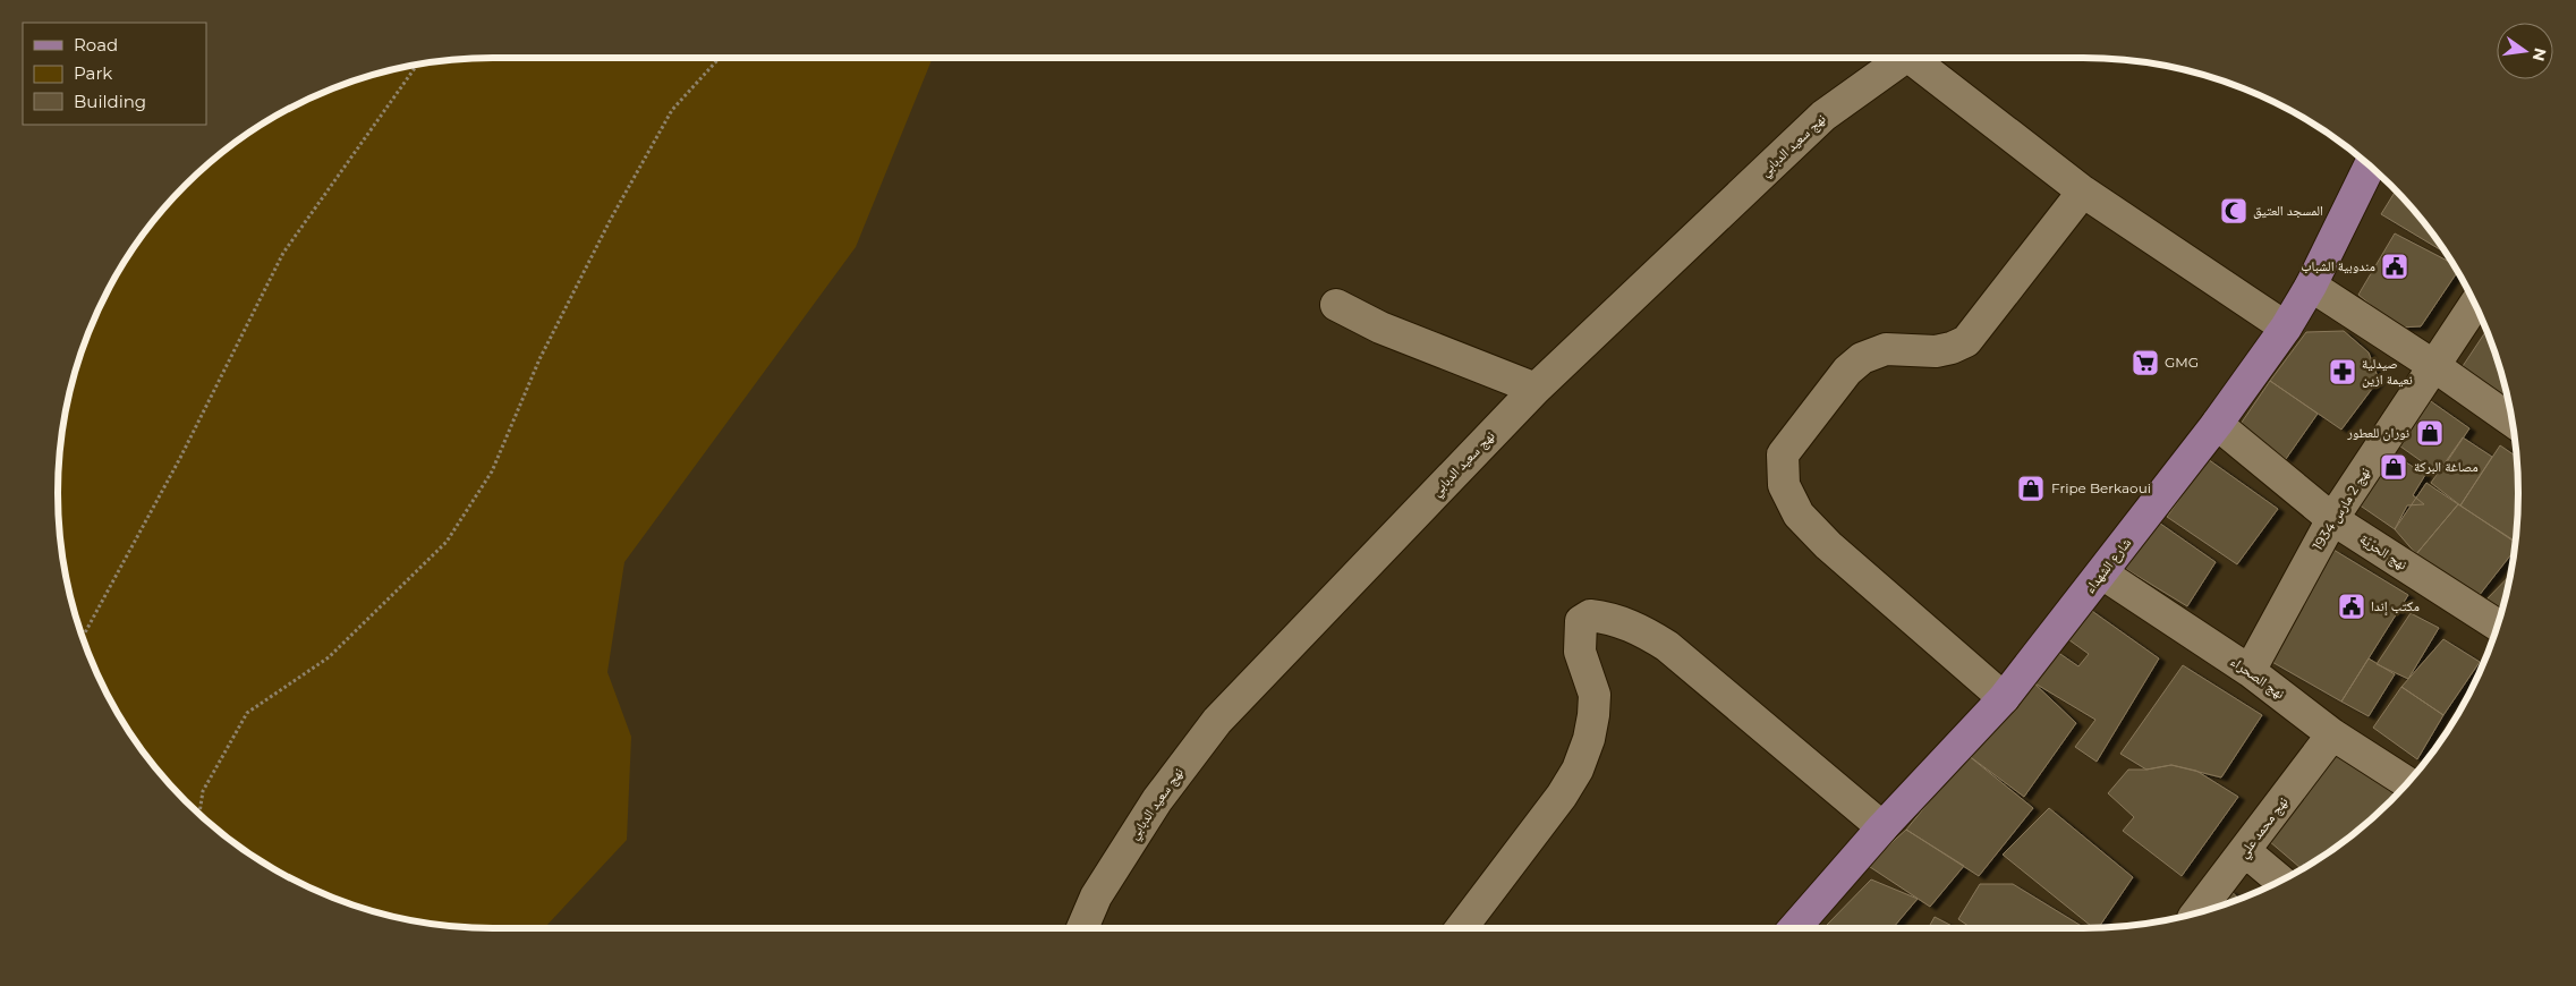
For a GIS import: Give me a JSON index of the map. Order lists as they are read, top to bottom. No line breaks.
{"streets":{"main road":["شارع الشهداء"],"street":["نهج سعيد الدبابي","نهج 2 مارس 1934","نهج الحرّيّة","نهج الصحراء","نهج محمد علي"]},"crossings":[["نهج 2 مارس 1934","نهج الحرّيّة"],["نهج 2 مارس 1934","نهج الصحراء"],["نهج الحرّيّة","شارع الشهداء"],["شارع الشهداء","نهج الصحراء"],["نهج الصحراء","نهج محمد علي"]],"places":{"mosque":["المسجد العتيق"],"public building":["مندوبية الشباب","مكتب إندا"],"supermarket":["GMG"],"pharmacy":["صيدلية نعيمة ازين"],"shop":["نوران للعطور","مصاغة البركة","Fripe Berkaoui"]},"legend":["Road","Park","Building"],"north":"right"}
